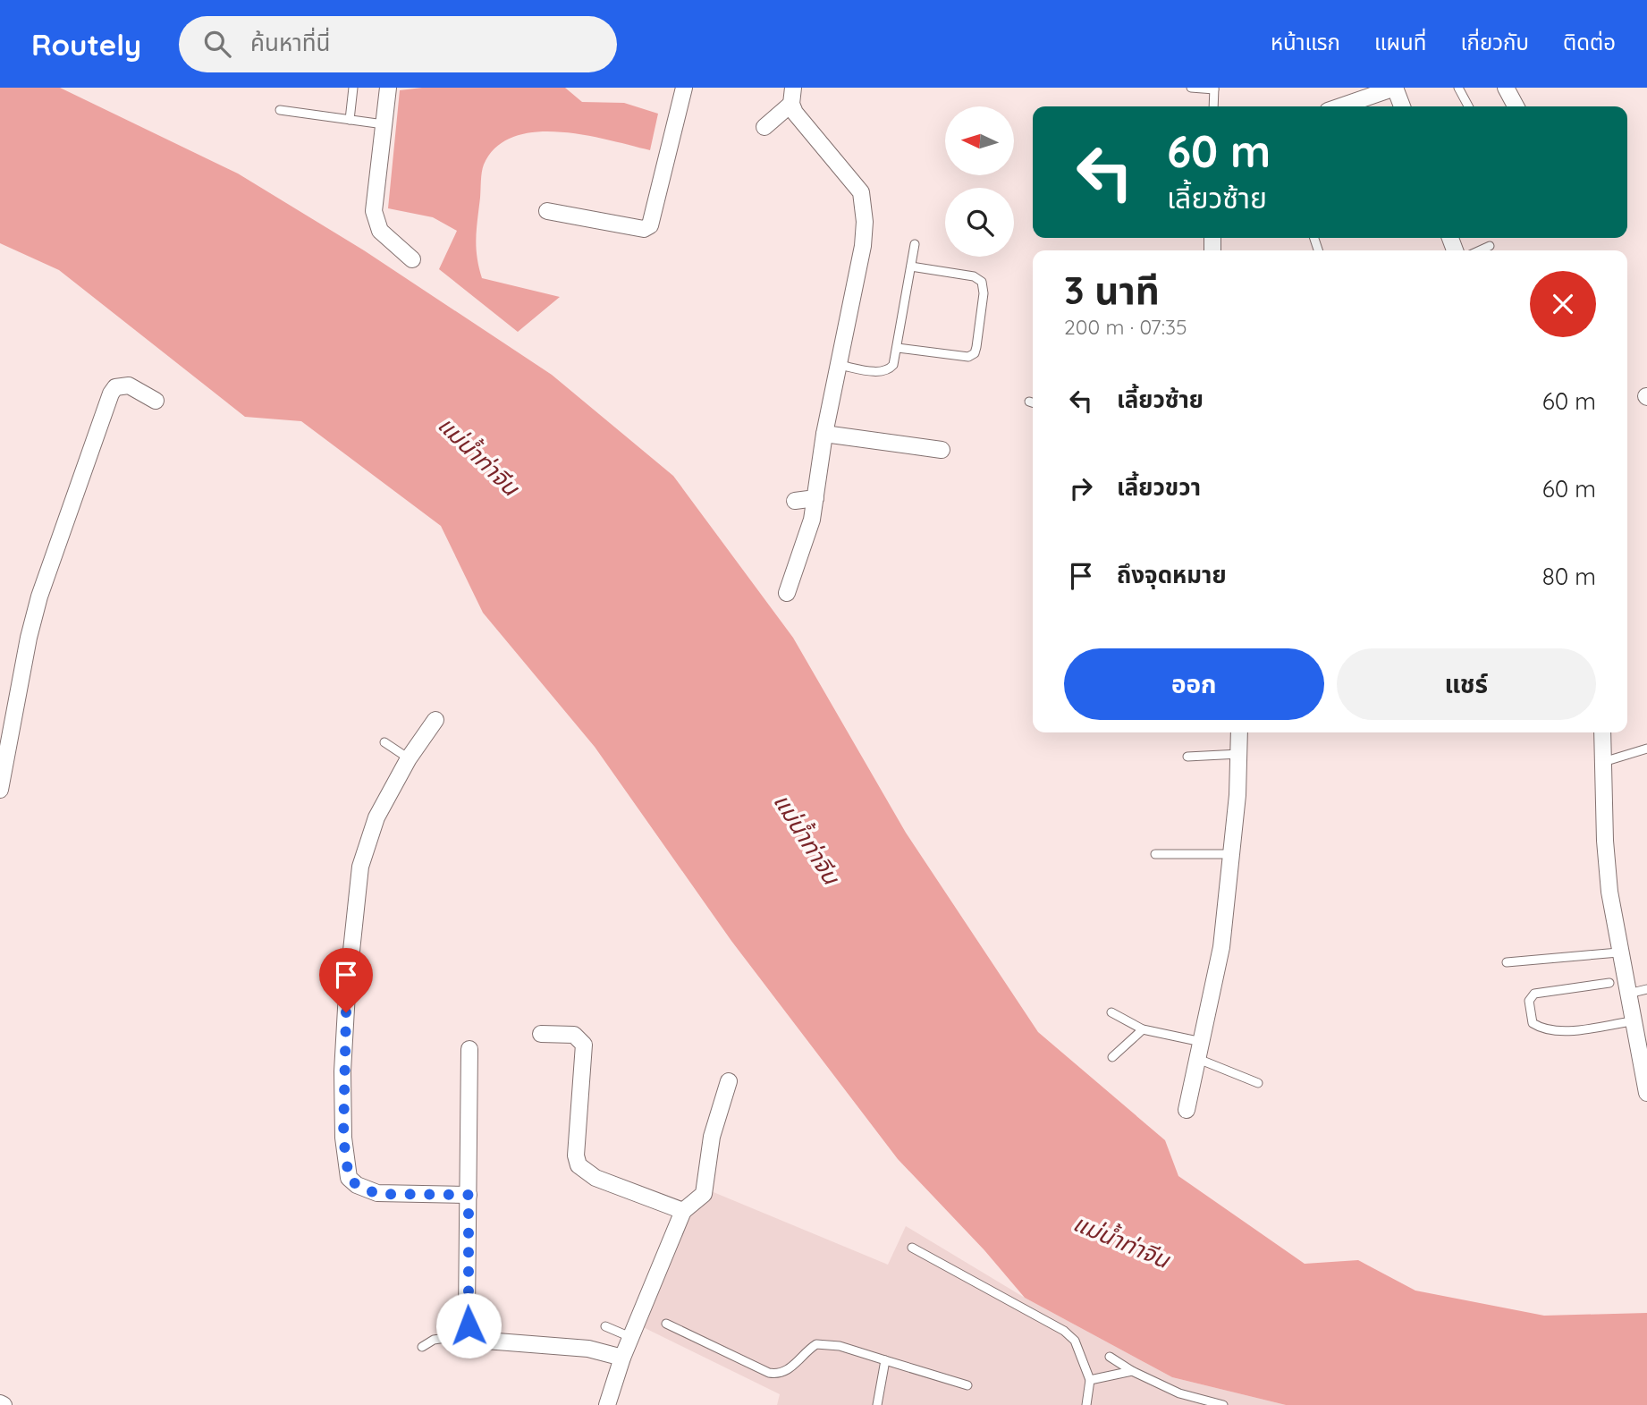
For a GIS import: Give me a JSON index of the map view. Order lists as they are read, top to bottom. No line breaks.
{"water":["แม่น้ำท่าจีน"],"north":"left","page":{"header":"Routely","search":"ค้นหาที่นี่","nav":["หน้าแรก","แผนที่","เกี่ยวกับ","ติดต่อ"],"turn":["60 m","เลี้ยวซ้าย"],"heading":["3 นาที","200 m · 07:35"],"list":[{"name":"เลี้ยวซ้าย","value":"60 m"},{"name":"เลี้ยวขวา","value":"60 m"},{"name":"ถึงจุดหมาย","value":"80 m"}],"buttons":["ออก","แชร์"]}}
